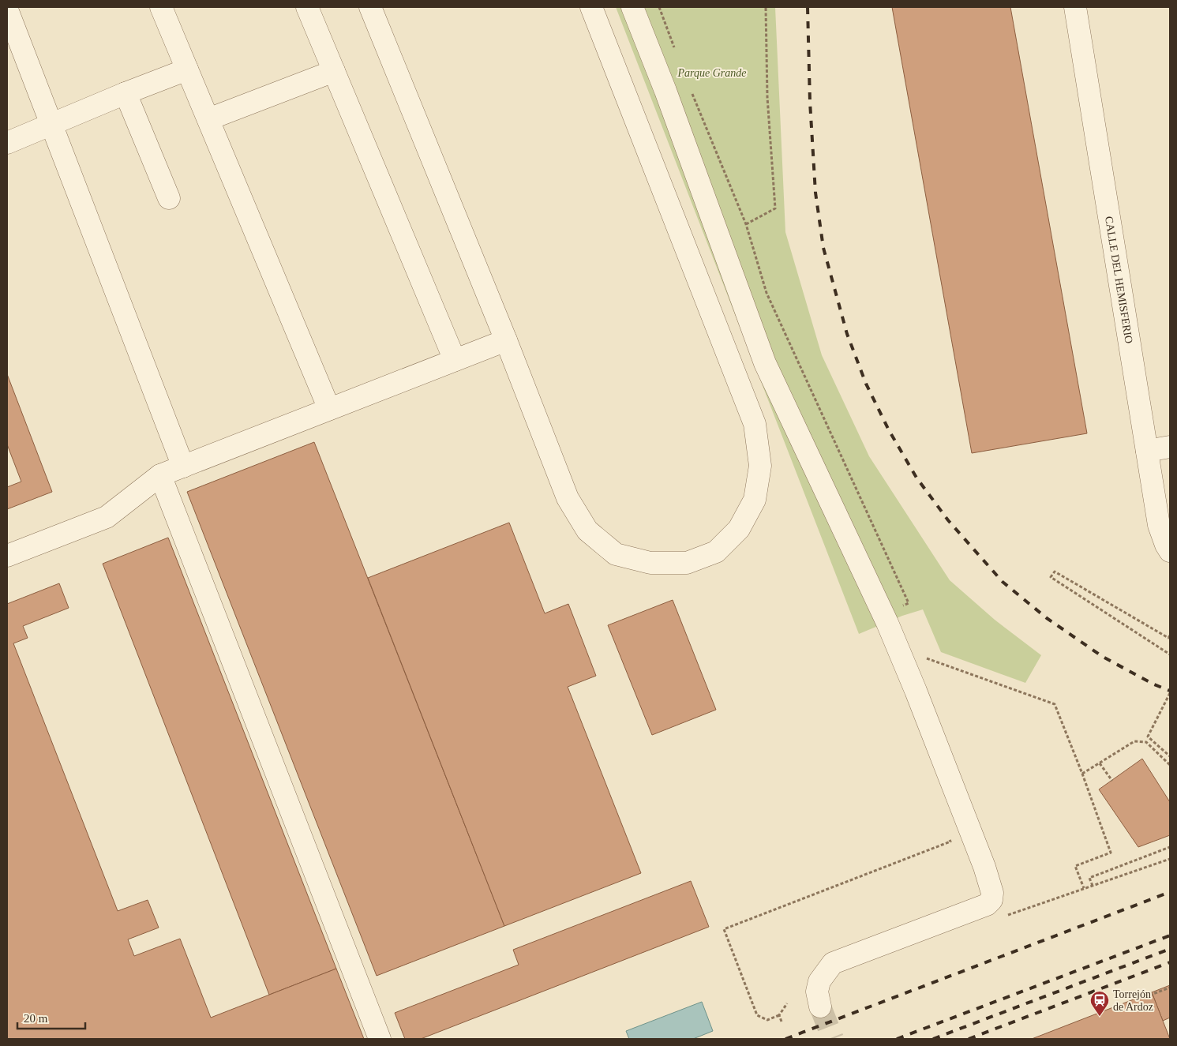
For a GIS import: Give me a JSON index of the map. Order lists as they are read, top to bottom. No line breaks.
{"streets":{"street":["CALLE DEL HEMISFERIO"]},"parks":["Parque Grande"],"places":{"station":["Torrejón de Ardoz"]},"scale_bar":"20 m"}
